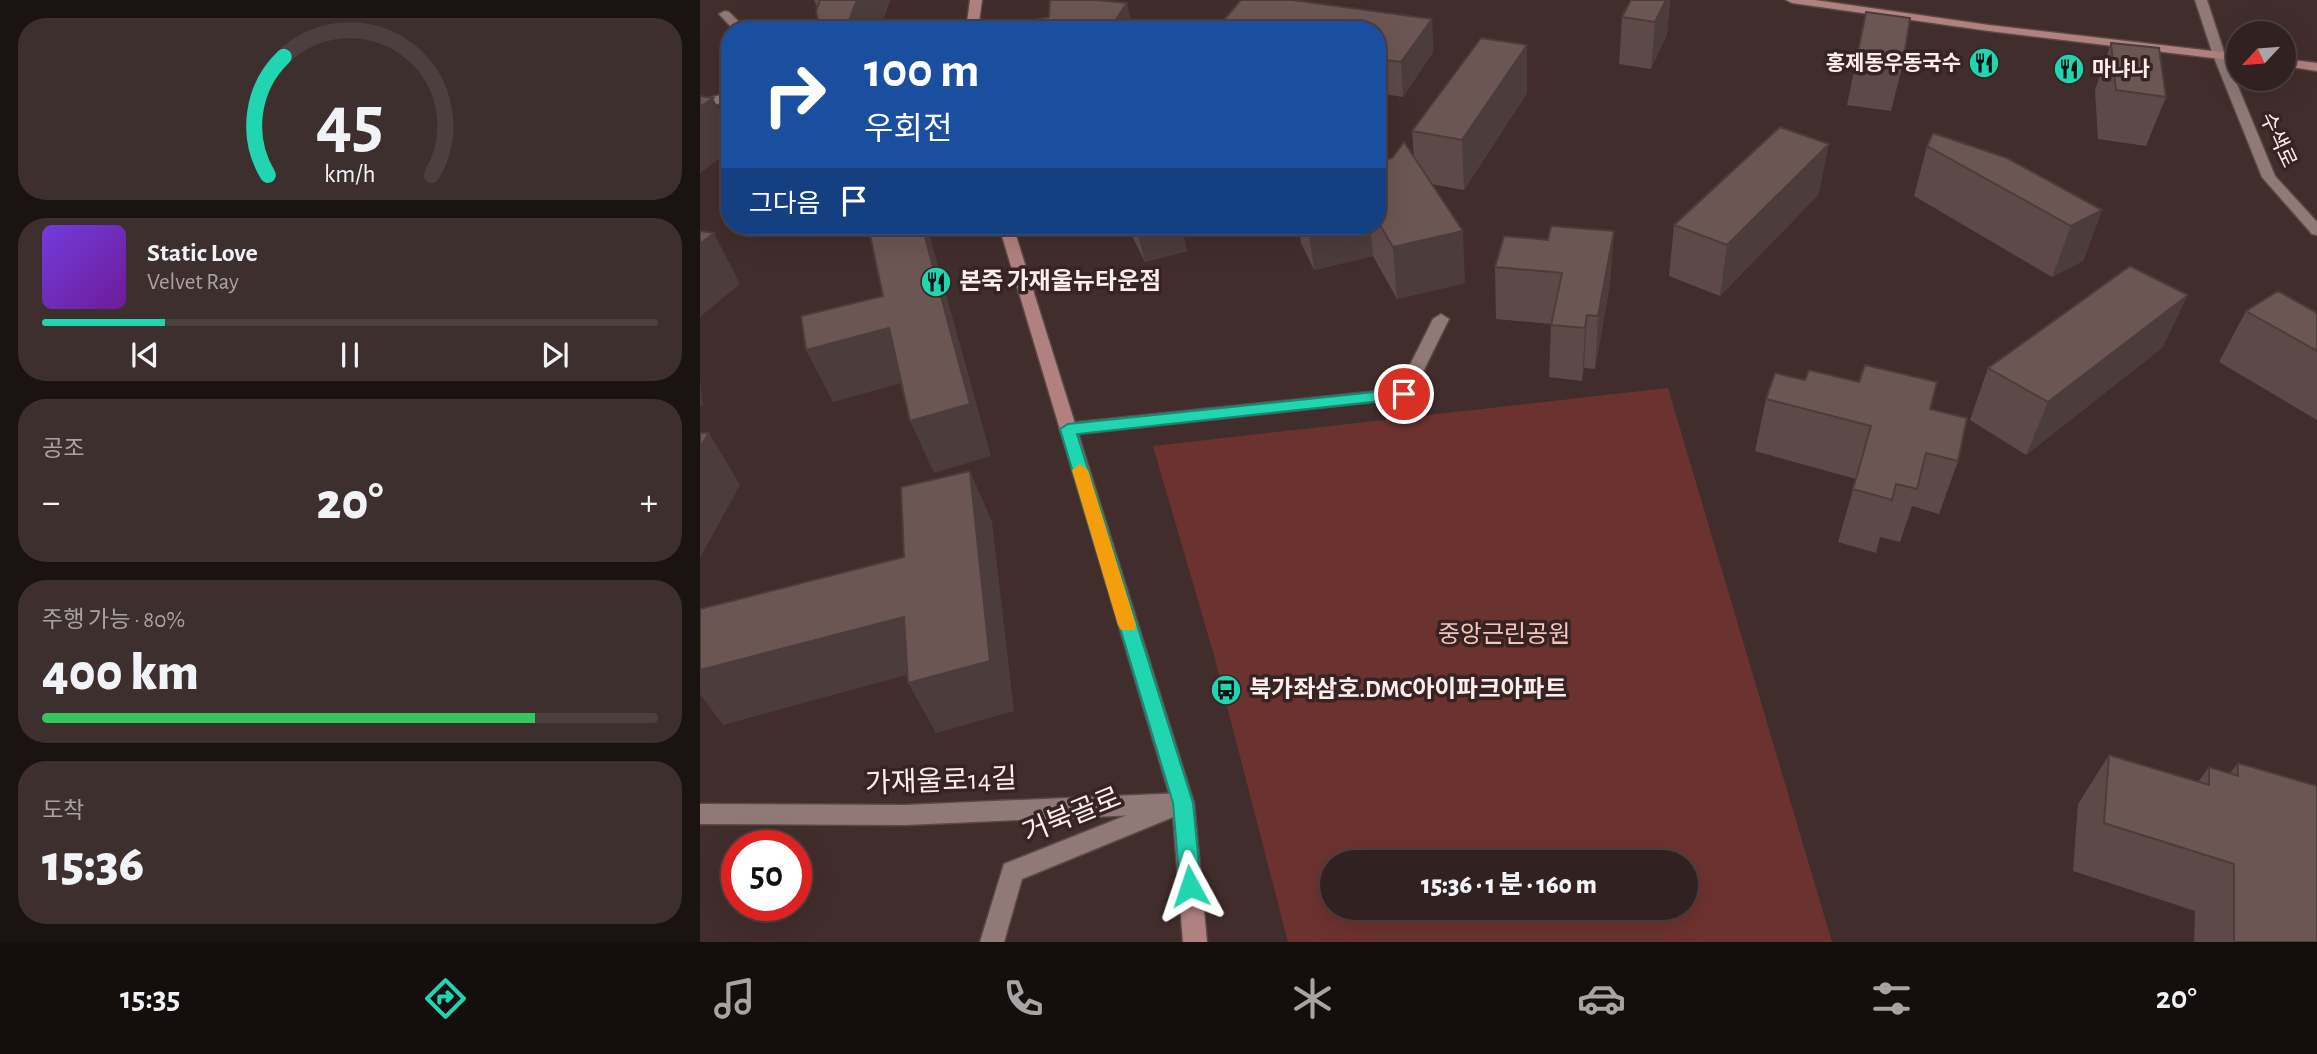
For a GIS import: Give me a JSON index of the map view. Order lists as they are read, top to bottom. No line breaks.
{"streets":{"street":["수색로","가재울로14길","거북골로"]},"crossings":[["가재울로14길","거북골로"]],"parks":["중앙근린공원"],"places":{"restaurant":["홍제동우동국수","마냐나","본죽 가재울뉴타운점"],"bus stop":["북가좌삼호.DMC아이파크아파트"]},"north":"bottom left","page":{"turn":["100 m","우회전"],"then":"그다음","song":["Static Love","Velvet Ray"],"tile":["공조",["주행 가능 · 80%","400 km"],["도착","15:36"]],"heat":["−","20°","+"],"limit":"50","trip":"15:36 · 1 분 · 160 m","tabs":["15:35","20°"],"gauge":["45","km/h"]}}
